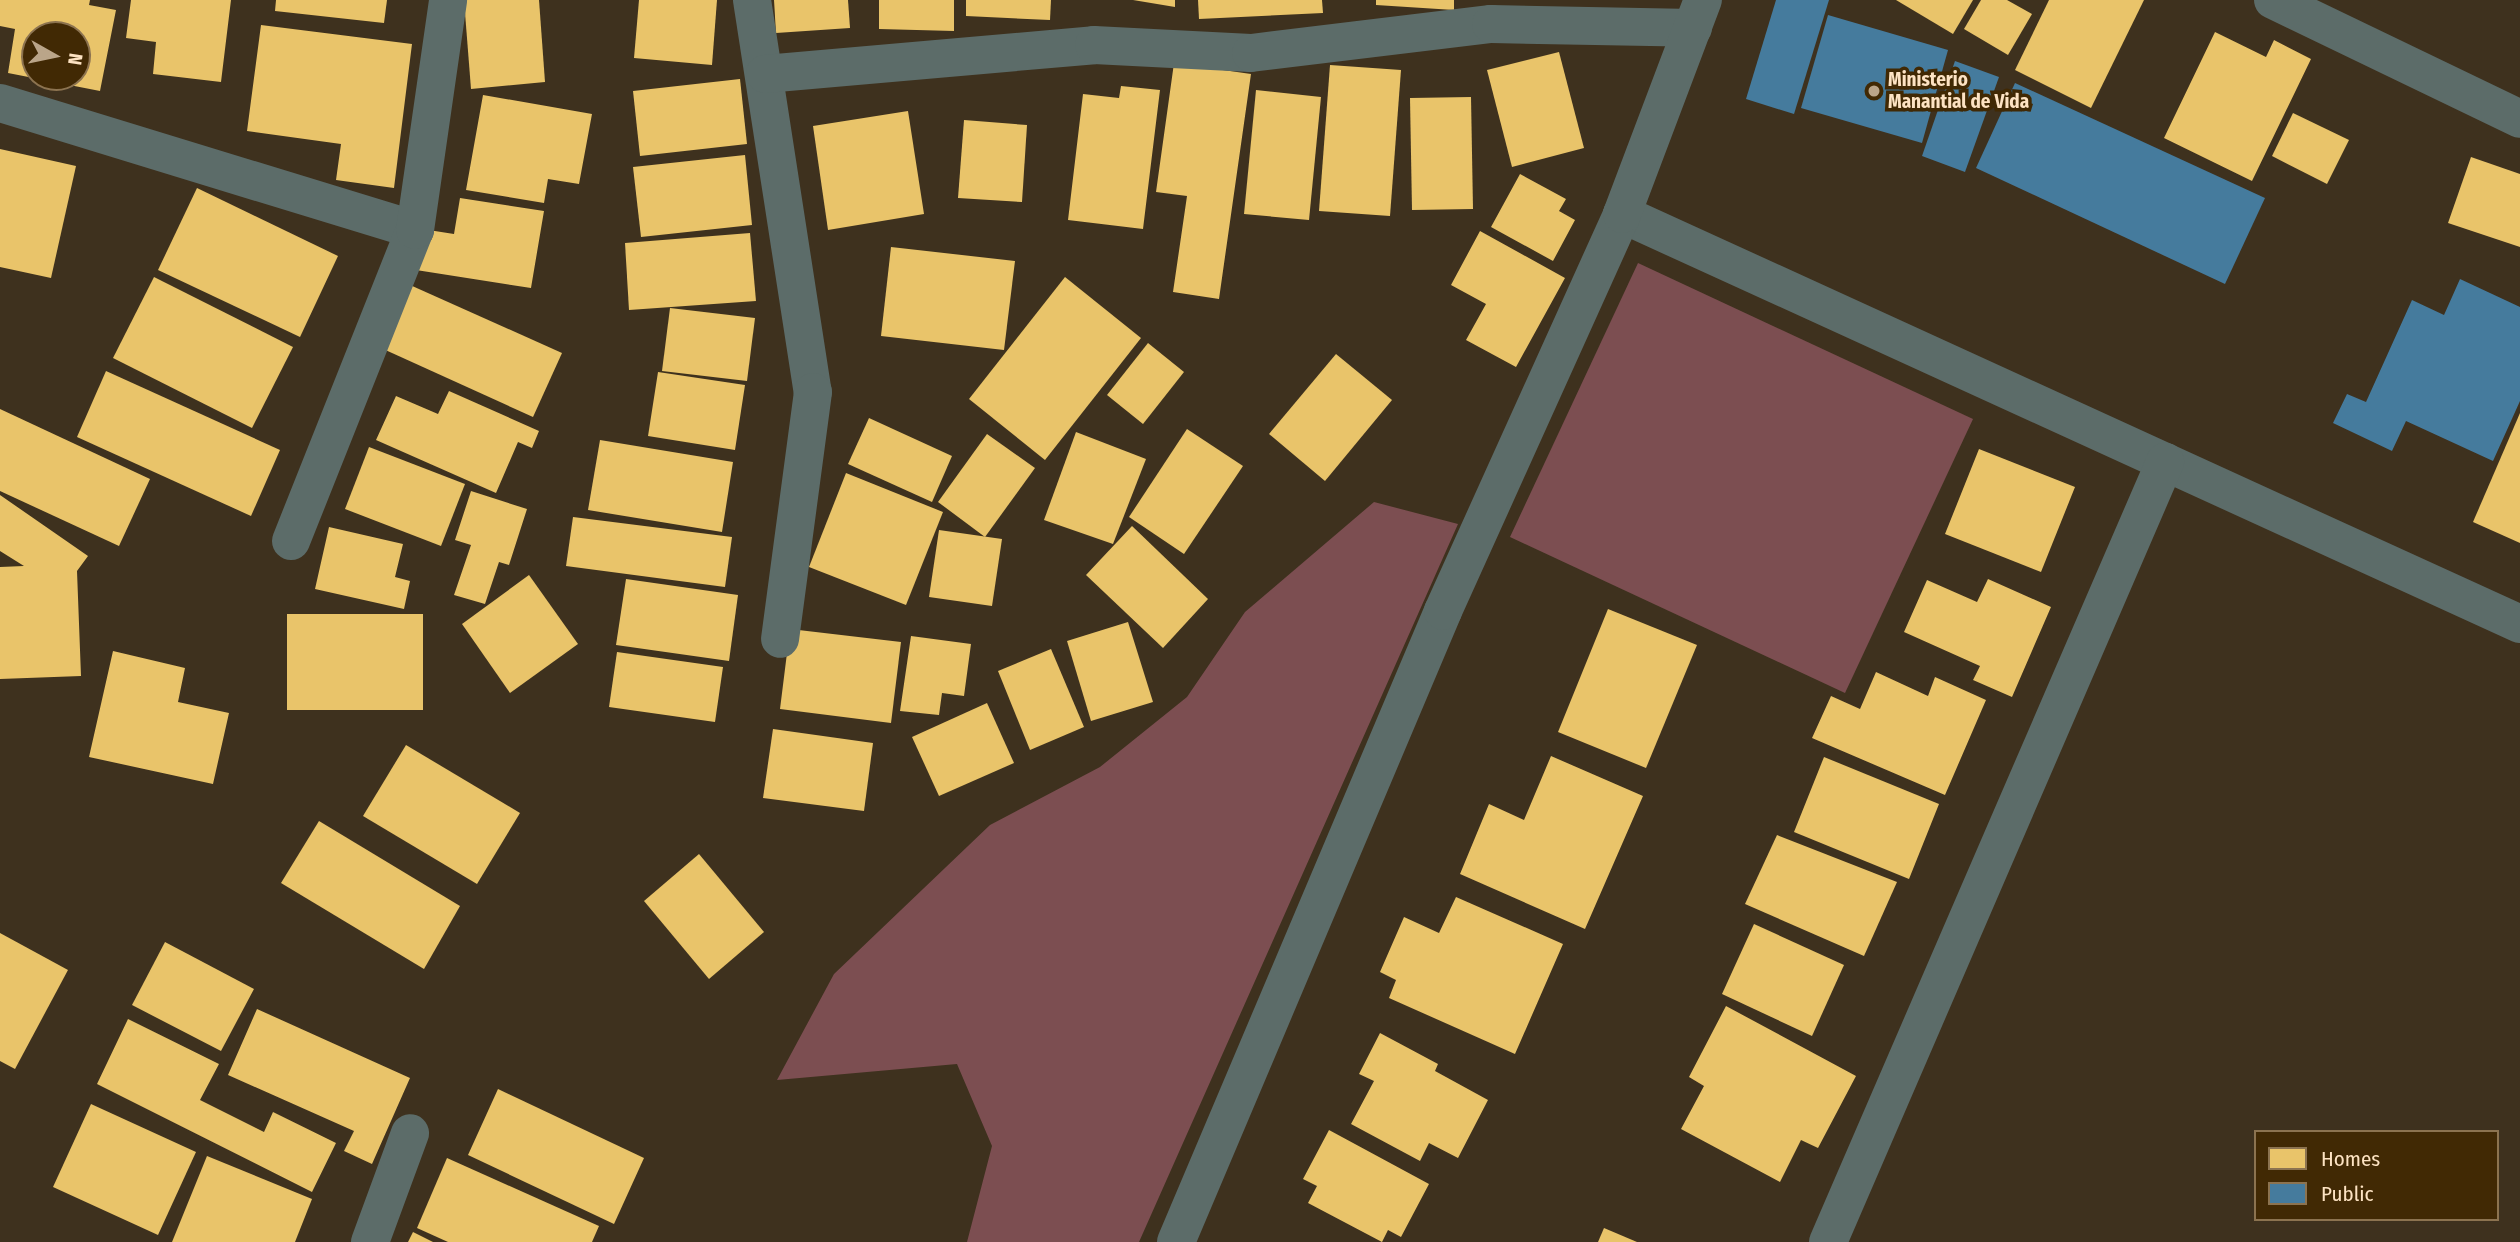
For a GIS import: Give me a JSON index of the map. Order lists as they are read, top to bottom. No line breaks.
{"places":["Ministerio Manantial de Vida"],"legend":["Homes","Public"],"north":"right"}
